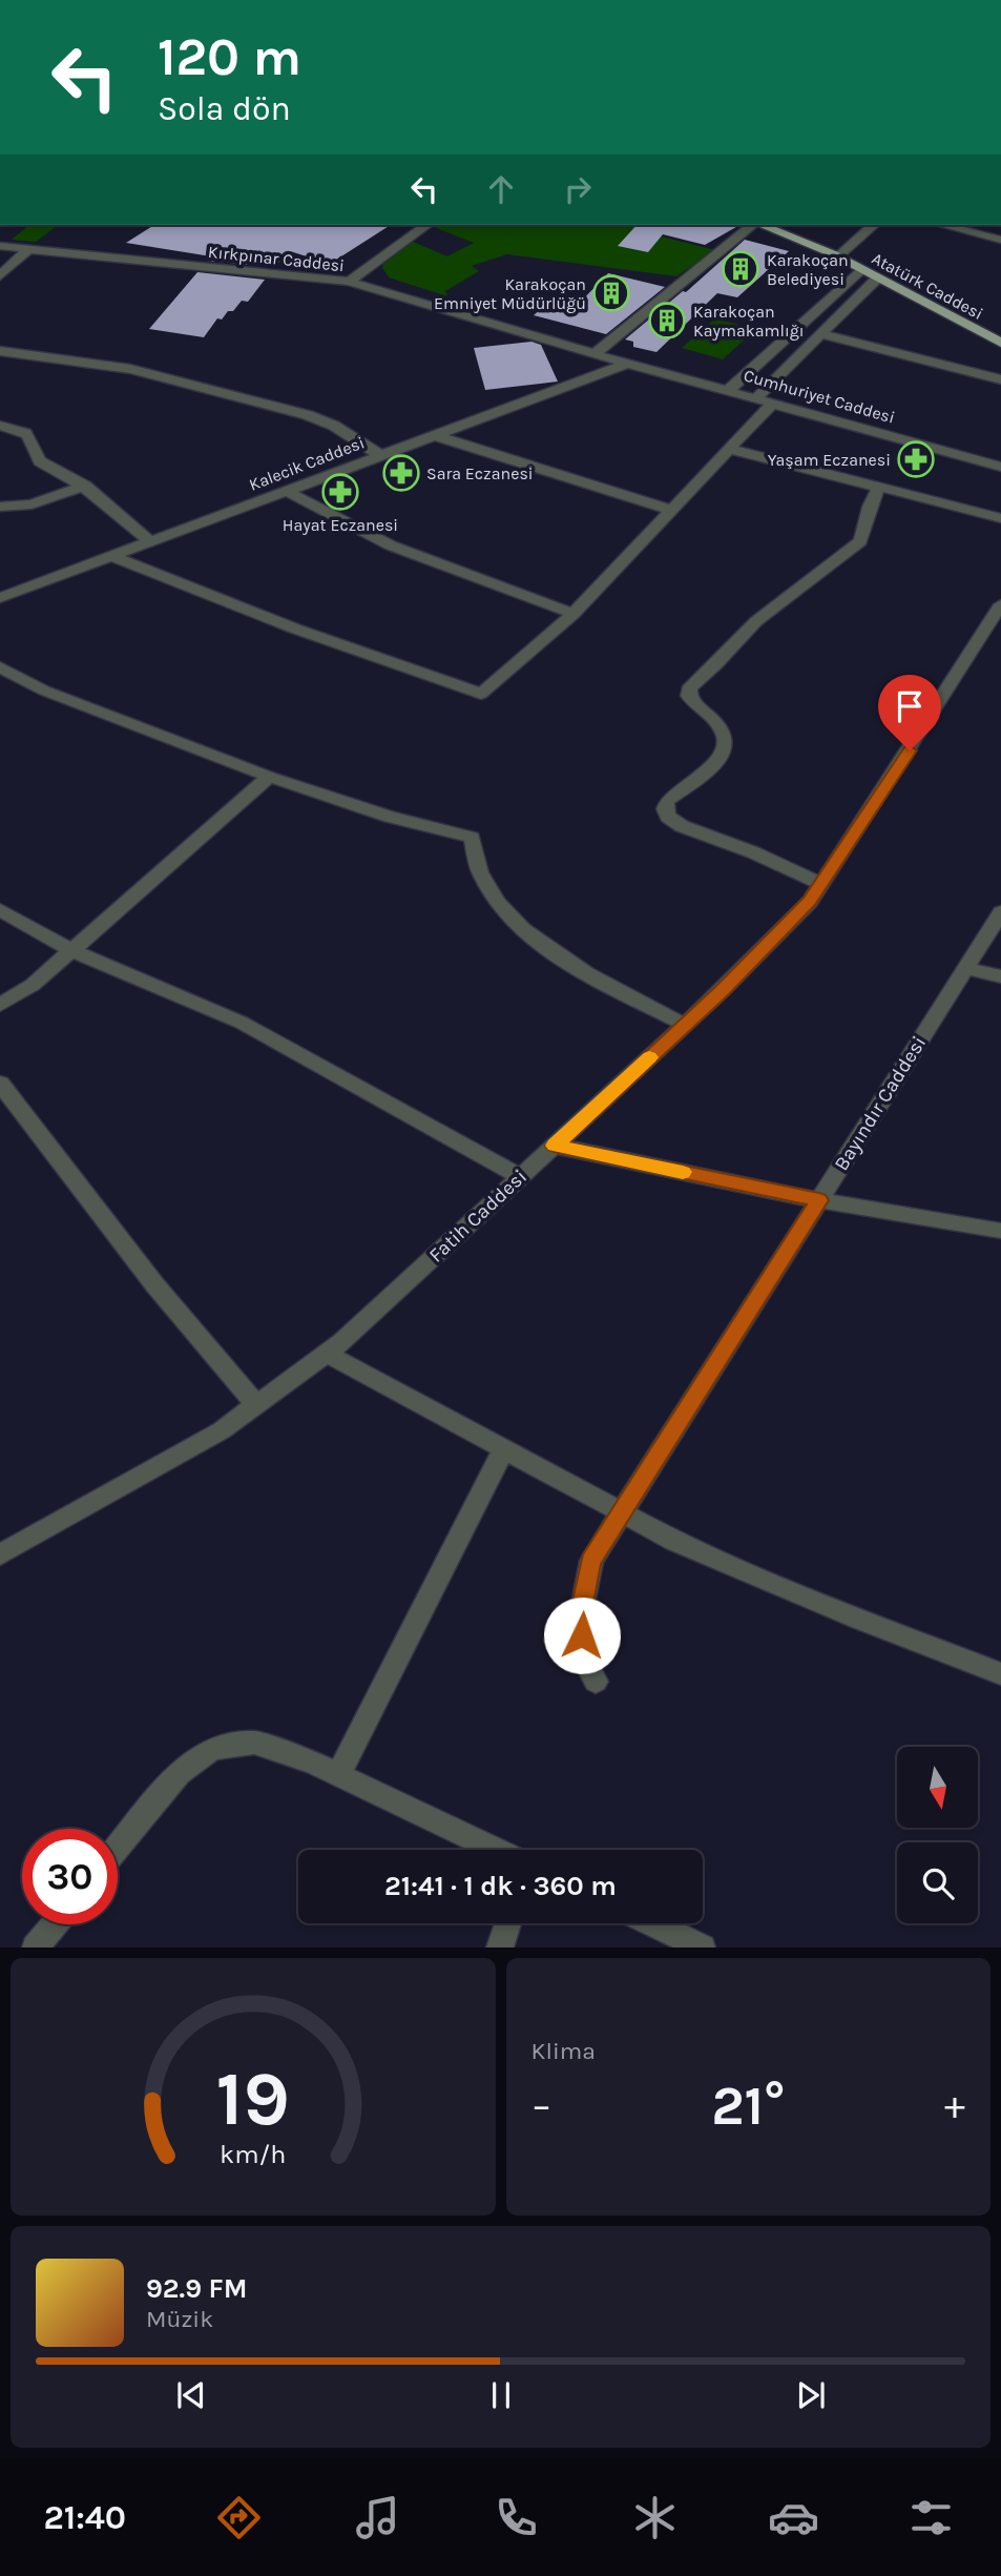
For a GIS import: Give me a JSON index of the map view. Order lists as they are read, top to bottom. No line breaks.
{"streets":{"main road":["Atatürk Caddesi"],"street":["Kırkpınar Caddesi","Cumhuriyet Caddesi","Kalecik Caddesi","Bayındır Caddesi","Fatih Caddesi"]},"crossings":[["Kırkpınar Caddesi","Cumhuriyet Caddesi"],["Kırkpınar Caddesi","Kalecik Caddesi"],["Cumhuriyet Caddesi","Kalecik Caddesi"]],"places":{"building":["Karakoçan Belediyesi","Karakoçan Emniyet Müdürlüğü","Karakoçan Kaymakamlığı"],"pharmacy":["Yaşam Eczanesi","Sara Eczanesi","Hayat Eczanesi"]},"north":"bottom","page":{"turn":["120 m","Sola dön"],"limit":"30","trip":"21:41 · 1 dk · 360 m","tile":"Klima","heat":["−","21°","+"],"song":["92.9 FM","Müzik"],"tabs":"21:40","gauge":["19","km/h"]}}
